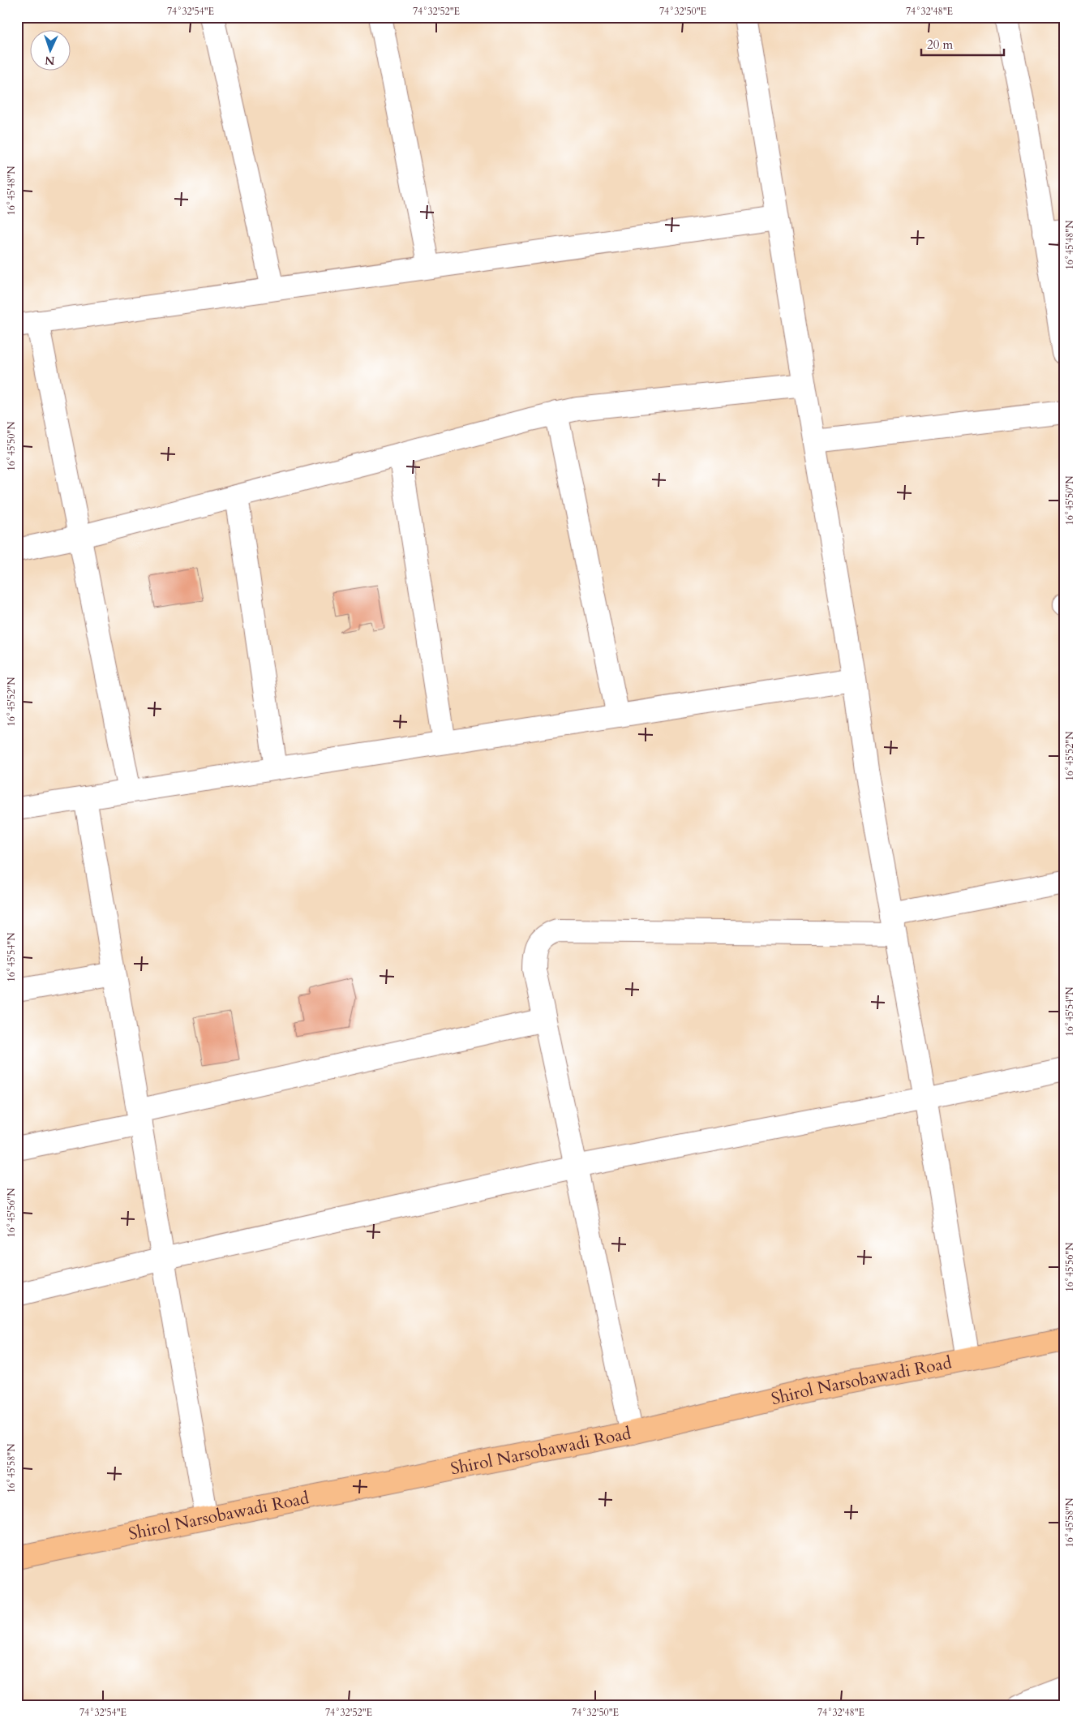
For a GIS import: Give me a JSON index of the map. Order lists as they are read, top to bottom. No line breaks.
{"streets":{"main road":["Shirol Narsobawadi Road"]},"scale_bar":"20 m","north":"bottom","coordinates":["74°32'54\"E","74°32'52\"E","74°32'50\"E","74°32'48\"E","16°45'48\"N","16°45'50\"N","16°45'52\"N","16°45'54\"N","16°45'56\"N","16°45'58\"N"]}
